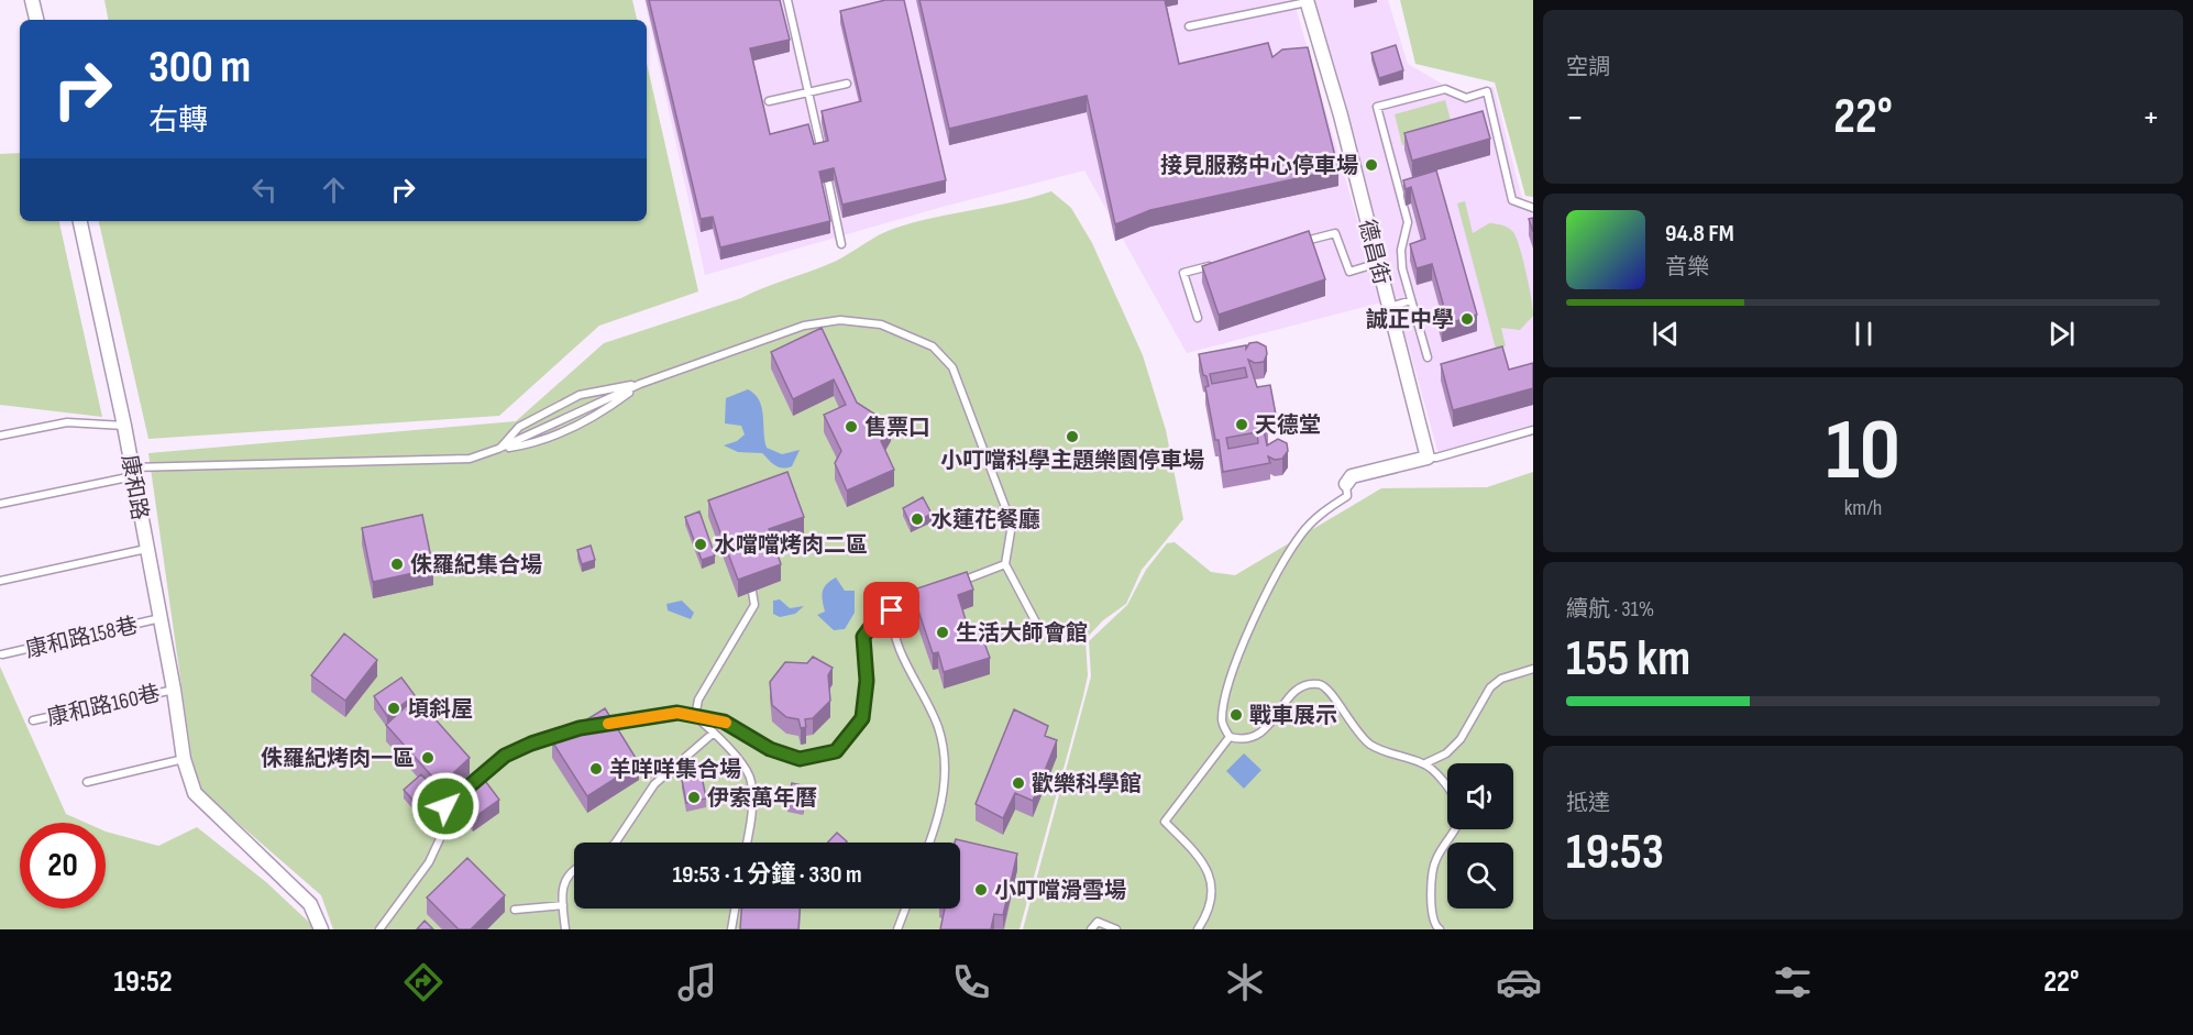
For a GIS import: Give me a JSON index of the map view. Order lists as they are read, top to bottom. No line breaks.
{"streets":{"street":["德昌街","康和路"],"lane":["康和路158巷","康和路160巷"]},"crossings":[["康和路","康和路158巷"],["康和路","康和路160巷"]],"places":["接見服務中心停車場","誠正中學","天德堂","售票口","小叮噹科學主題樂園停車場","水蓮花餐廳","水噹噹烤肉二區","侏羅紀集合場","生活大師會館","頃斜屋","戰車展示","侏羅紀烤肉一區","羊咩咩集合場","歡樂科學館","伊索萬年曆","小叮噹滑雪場"],"page":{"tile":["空調",["10","km/h"],["續航 · 31%","155 km"],["抵達","19:53"]],"turn":["300 m","右轉"],"heat":["−","22°","+"],"song":["94.8 FM","音樂"],"limit":"20","trip":"19:53 · 1 分鐘 · 330 m","tabs":["19:52","22°"]}}
